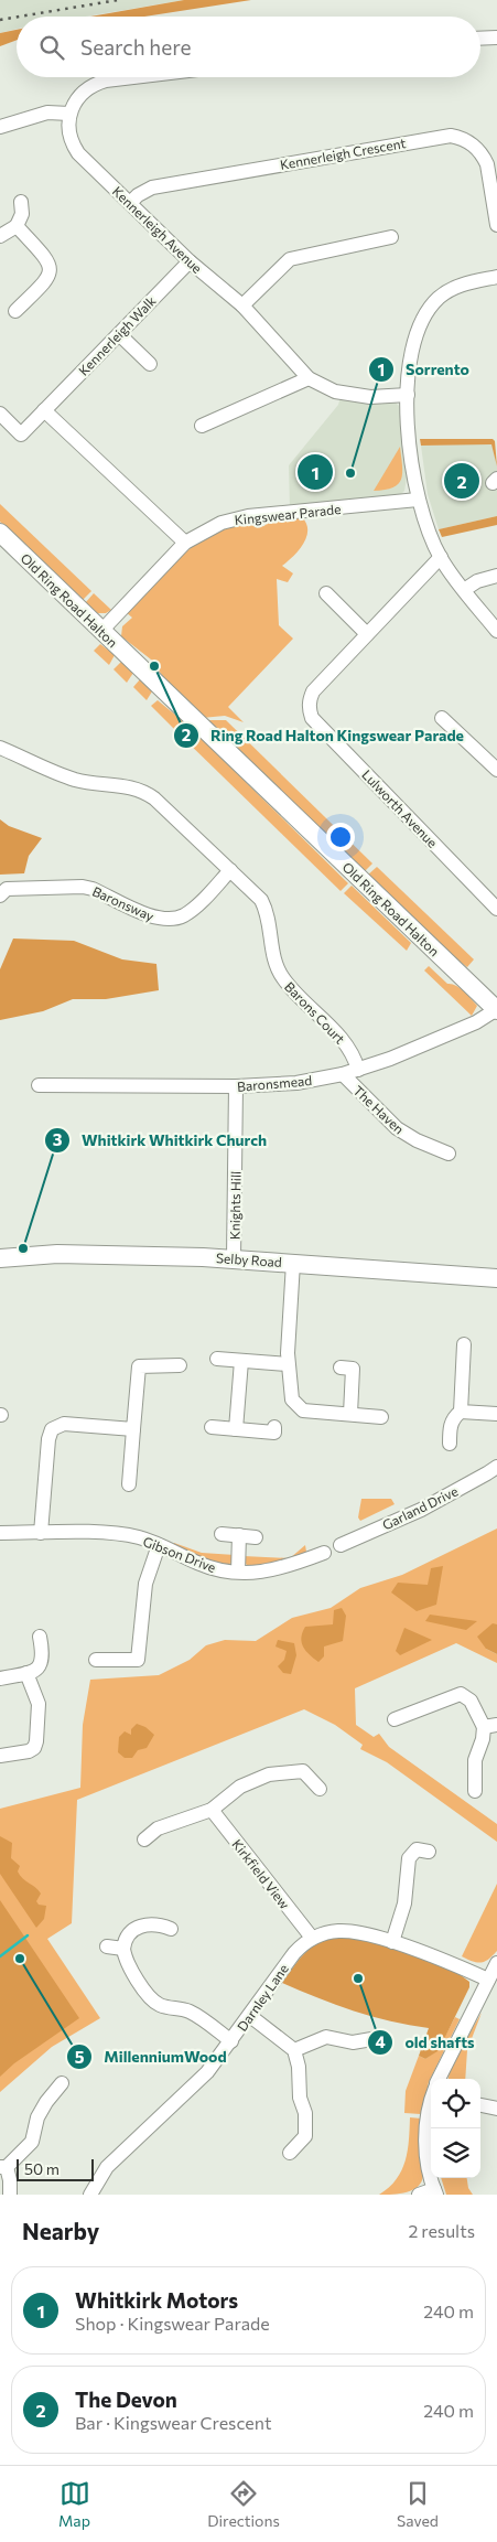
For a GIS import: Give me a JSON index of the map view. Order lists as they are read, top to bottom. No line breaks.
{"streets":{"main road":["Old Ring Road Halton","Selby Road"],"street":["Kennerleigh Crescent","Kennerleigh Avenue","Kennerleigh Walk","Kingswear Parade","Lulworth Avenue","Baronsway","Barons Court","Baronsmead","The Haven","Knights Hill","Garland Drive","Gibson Drive","Kirkfield View","Darnley Lane"]},"crossings":[["Kennerleigh Crescent","Kennerleigh Avenue"],["Kennerleigh Avenue","Kennerleigh Walk"],["Kingswear Parade","Old Ring Road Halton"],["Old Ring Road Halton","Baronsmead"],["Baronsway","Barons Court"],["Barons Court","Baronsmead"],["Baronsmead","The Haven"],["Baronsmead","Knights Hill"],["Knights Hill","Selby Road"],["Kirkfield View","Darnley Lane"]],"places":["Sorrento","Ring Road Halton Kingswear Parade","Whitkirk Whitkirk Church","MillenniumWood","old shafts"],"scale_bar":"50 m","page":{"search":"Search here","pins":["1","2"],"scale":"50 m","heading":["Nearby","2 results"],"list":[{"mark":"1","name":"Whitkirk Motors","note":"Shop · Kingswear Parade","value":"240 m"},{"mark":"2","name":"The Devon","note":"Bar · Kingswear Crescent","value":"240 m"}],"nav":["Map","Directions","Saved"]}}
